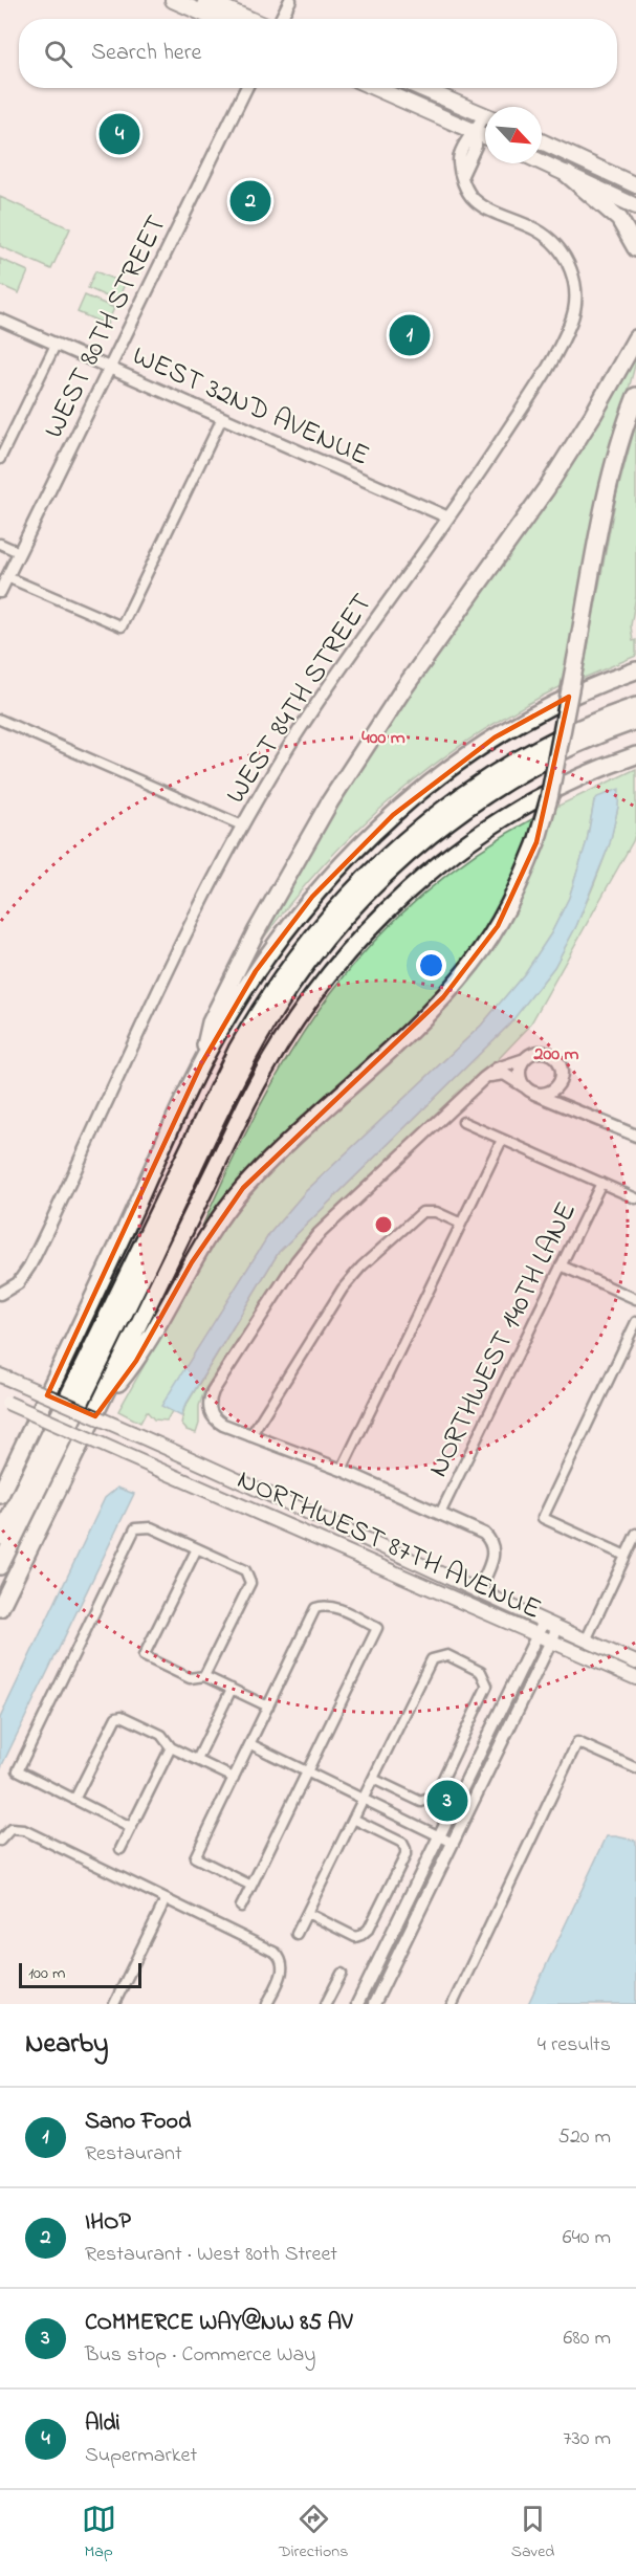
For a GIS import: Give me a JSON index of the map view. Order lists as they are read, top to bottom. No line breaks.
{"streets":{"main road":["NORTHWEST 87TH AVENUE"],"street":["WEST 80TH STREET","WEST 32ND AVENUE","WEST 84TH STREET","NORTHWEST 140TH LANE"]},"crossings":[["WEST 80TH STREET","WEST 32ND AVENUE"],["WEST 32ND AVENUE","WEST 84TH STREET"]],"scale_bar":"100 m","north":"bottom right","page":{"search":"Search here","pins":["4","2","1","3"],"scale":"100 m","heading":["Nearby","4 results"],"list":[{"mark":"1","name":"Sano Food","note":"Restaurant","value":"520 m"},{"mark":"2","name":"IHOP","note":"Restaurant · West 80th Street","value":"640 m"},{"mark":"3","name":"COMMERCE WAY@NW 85 AV","note":"Bus stop · Commerce Way","value":"680 m"},{"mark":"4","name":"Aldi","note":"Supermarket","value":"730 m"}],"nav":["Map","Directions","Saved"]},"rings":["400 m","200 m"]}
